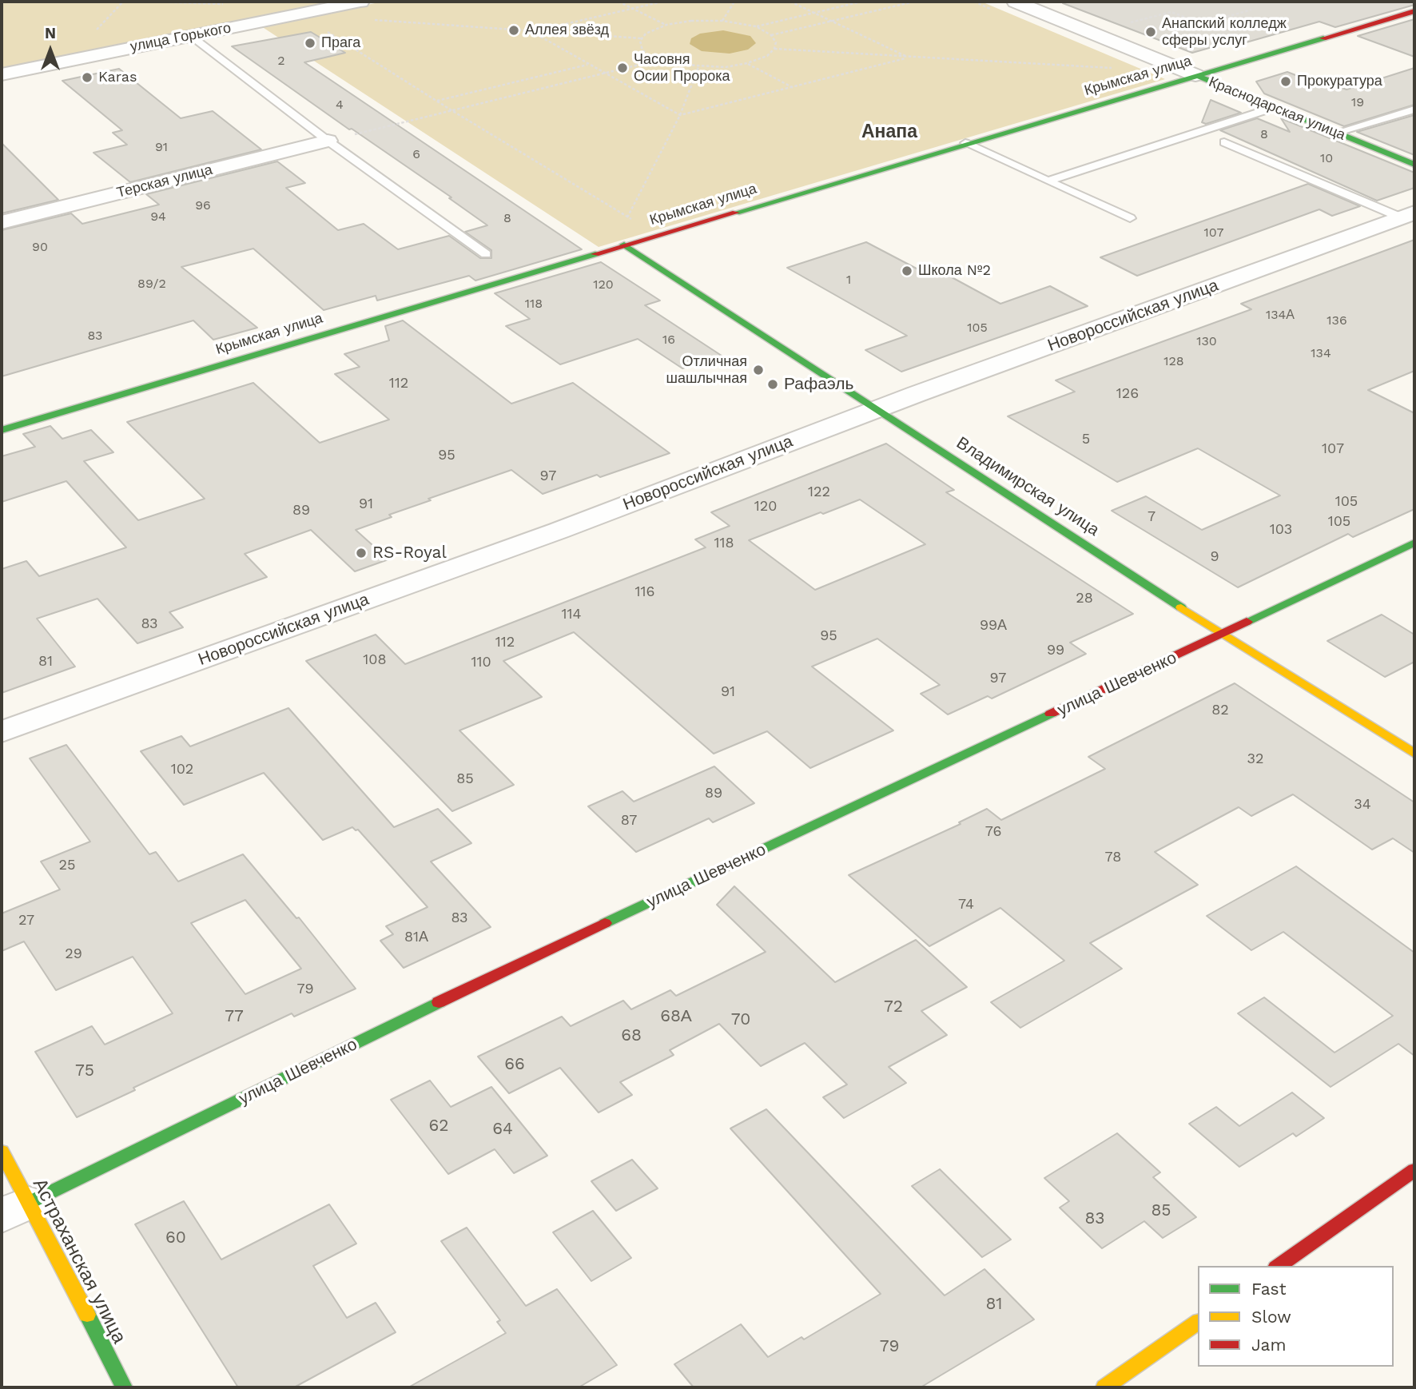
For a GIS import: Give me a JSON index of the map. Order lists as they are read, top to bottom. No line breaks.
{"streets":{"street":["улица Горького","Крымская улица","Краснодарская улица","Терская улица","Новороссийская улица","Владимирская улица","улица Шевченко","Астраханская улица"]},"crossings":[["Крымская улица","Краснодарская улица"],["Крымская улица","Владимирская улица"],["Новороссийская улица","Владимирская улица"],["Владимирская улица","улица Шевченко"],["улица Шевченко","Астраханская улица"]],"districts":["Анапа"],"places":["Аллея звёзд","Анапский колледж сферы услуг","Прага","Часовня Осии Пророка","Karas","Прокуратура","Школа №2","Отличная шашлычная","Рафаэль","RS-Royal"],"house_numbers":["2","19","4","8","91","6","10","96","94","8","107","90","1","89/2","120","118","134А","136","105","83","16","130","134","128","112","126","5","107","95","97","122","105","91","120","89","7","105","103","118","9","116","28","114","83","99А","95","112","99","108","81","110","97","91","82","32","102","85","89","34","87","76","78","25","74","83","27","81А","29","79","72","77","68А","70","68","66","75","62","64","85","83","60","81","79"],"legend":["Fast","Slow","Jam"],"north":"top"}
